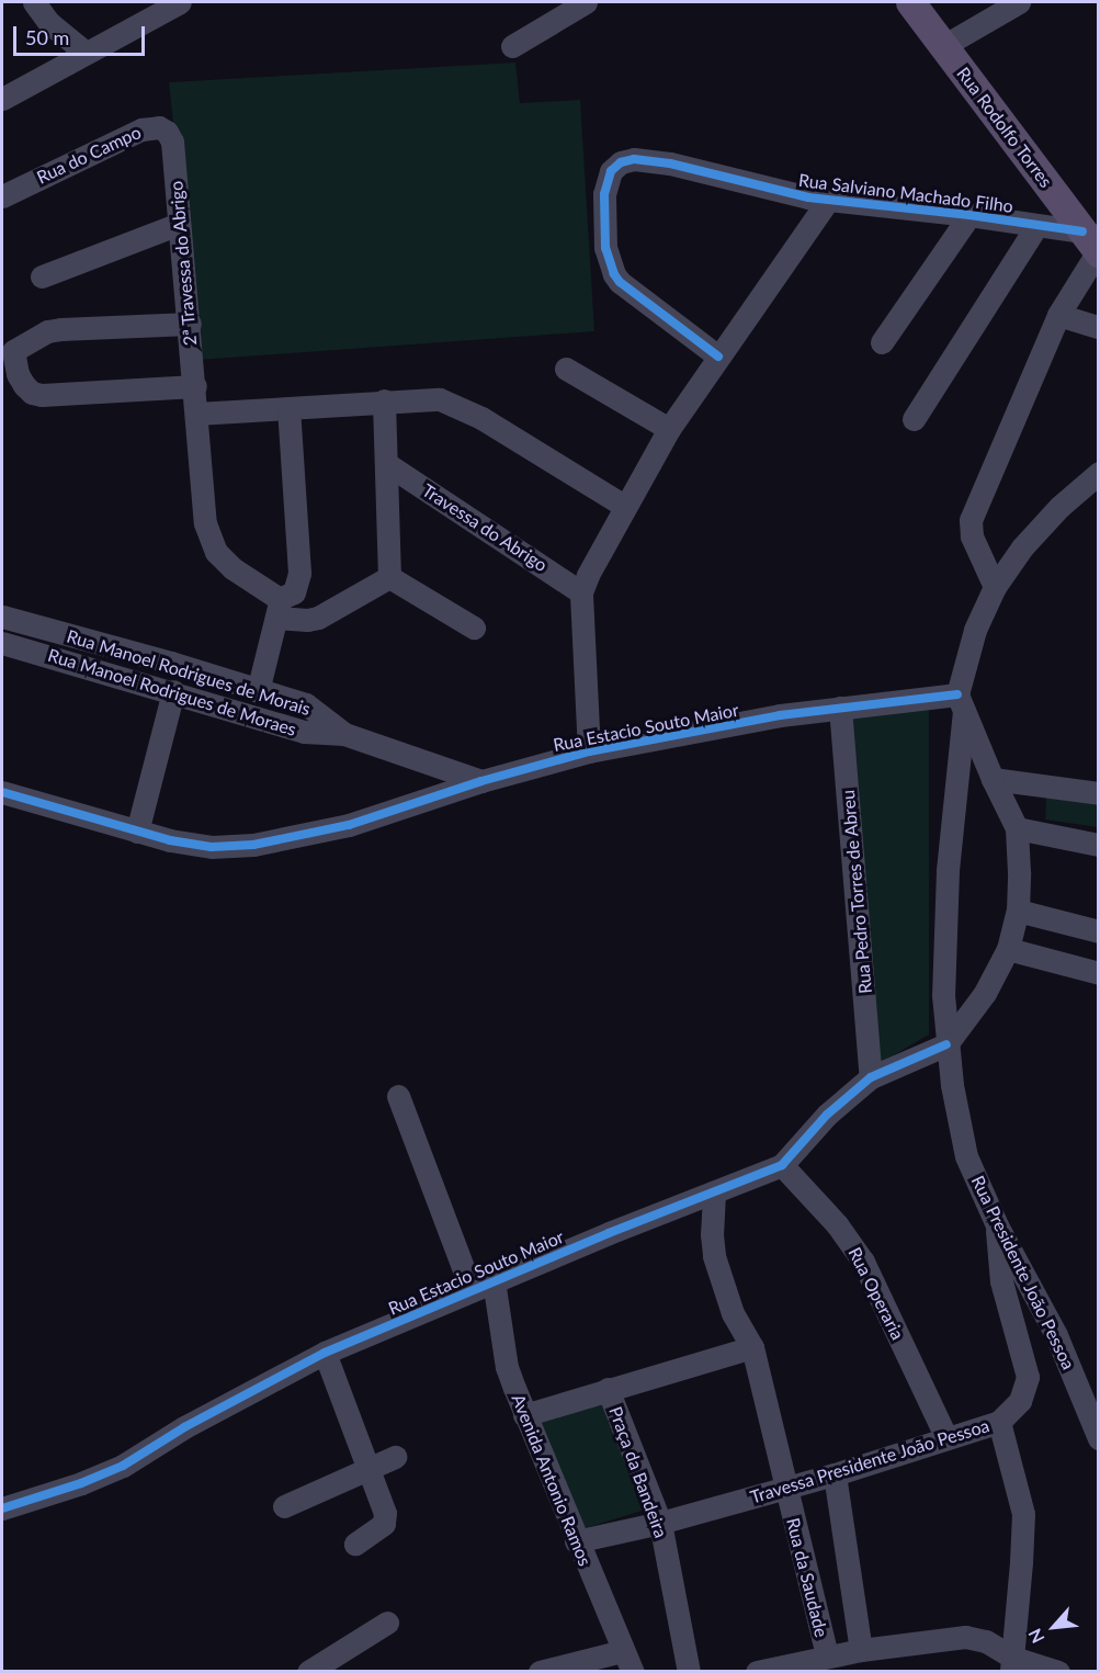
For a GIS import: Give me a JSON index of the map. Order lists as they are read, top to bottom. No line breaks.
{"streets":{"main road":["Rua Rodolfo Torres"],"street":["Rua do Campo","Rua Salviano Machado Filho","2ª Travessa do Abrigo","Travessa do Abrigo","Rua Manoel Rodrigues de Morais","Rua Manoel Rodrigues de Moraes","Rua Estacio Souto Maior","Rua Pedro Torres de Abreu","Rua Presidente João Pessoa","Rua Operaria","Travessa Presidente João Pessoa","Praça da Bandeira","Avenida Antonio Ramos","Rua da Saudade"]},"crossings":[["Rua Rodolfo Torres","Rua Salviano Machado Filho"],["Rua do Campo","2ª Travessa do Abrigo"],["Rua Manoel Rodrigues de Morais","Rua Manoel Rodrigues de Moraes"],["Rua Manoel Rodrigues de Morais","Rua Estacio Souto Maior"],["Rua Estacio Souto Maior","Rua Pedro Torres de Abreu"],["Rua Estacio Souto Maior","Rua Presidente João Pessoa"],["Rua Estacio Souto Maior","Rua Operaria"],["Rua Estacio Souto Maior","Avenida Antonio Ramos"],["Rua Estacio Souto Maior","Rua da Saudade"],["Rua Presidente João Pessoa","Travessa Presidente João Pessoa"],["Rua Operaria","Travessa Presidente João Pessoa"],["Travessa Presidente João Pessoa","Praça da Bandeira"],["Travessa Presidente João Pessoa","Avenida Antonio Ramos"],["Travessa Presidente João Pessoa","Rua da Saudade"]],"scale_bar":"50 m","north":"bottom left"}
